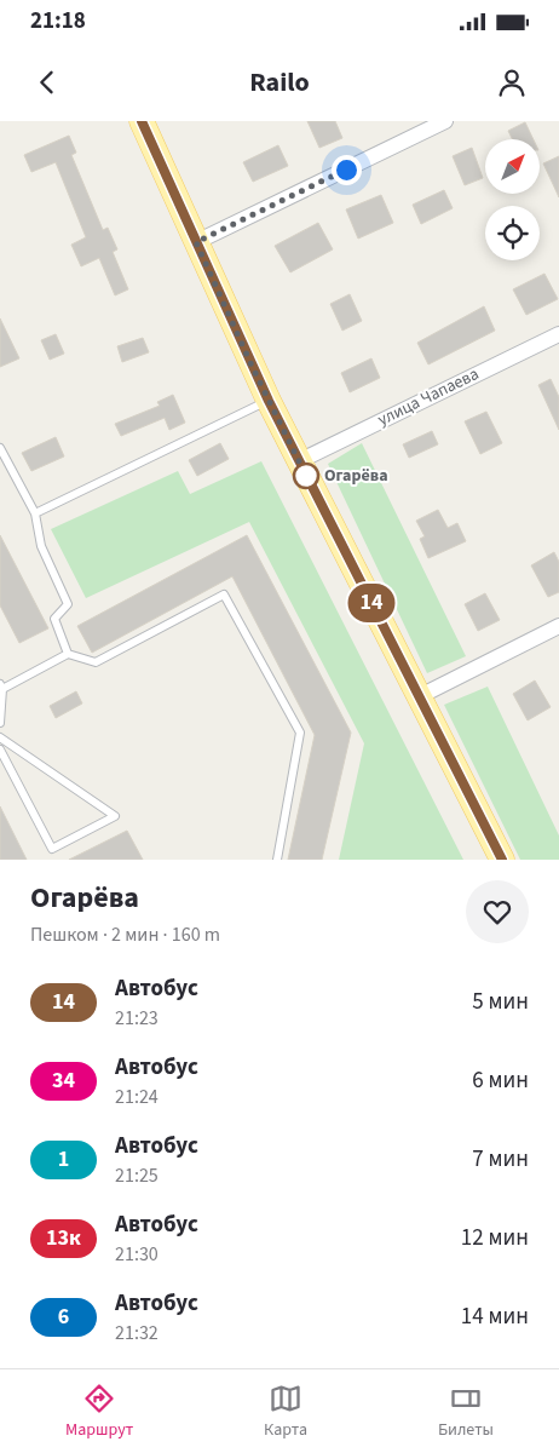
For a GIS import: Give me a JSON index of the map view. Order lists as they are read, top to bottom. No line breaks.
{"streets":{"street":["улица Чапаева"]},"places":["Огарёва"],"lines":["bus line 14"],"north":"top right","page":{"status":"21:18","header":"Railo","on_map":"14","heading":["Огарёва","Пешком · 2 мин · 160 m"],"list":[{"mark":"14","name":"Автобус","note":"21:23","value":"5 мин"},{"mark":"34","name":"Автобус","note":"21:24","value":"6 мин"},{"mark":"1","name":"Автобус","note":"21:25","value":"7 мин"},{"mark":"13к","name":"Автобус","note":"21:30","value":"12 мин"},{"mark":"6","name":"Автобус","note":"21:32","value":"14 мин"}],"tabs":["Маршрут","Карта","Билеты"]}}
